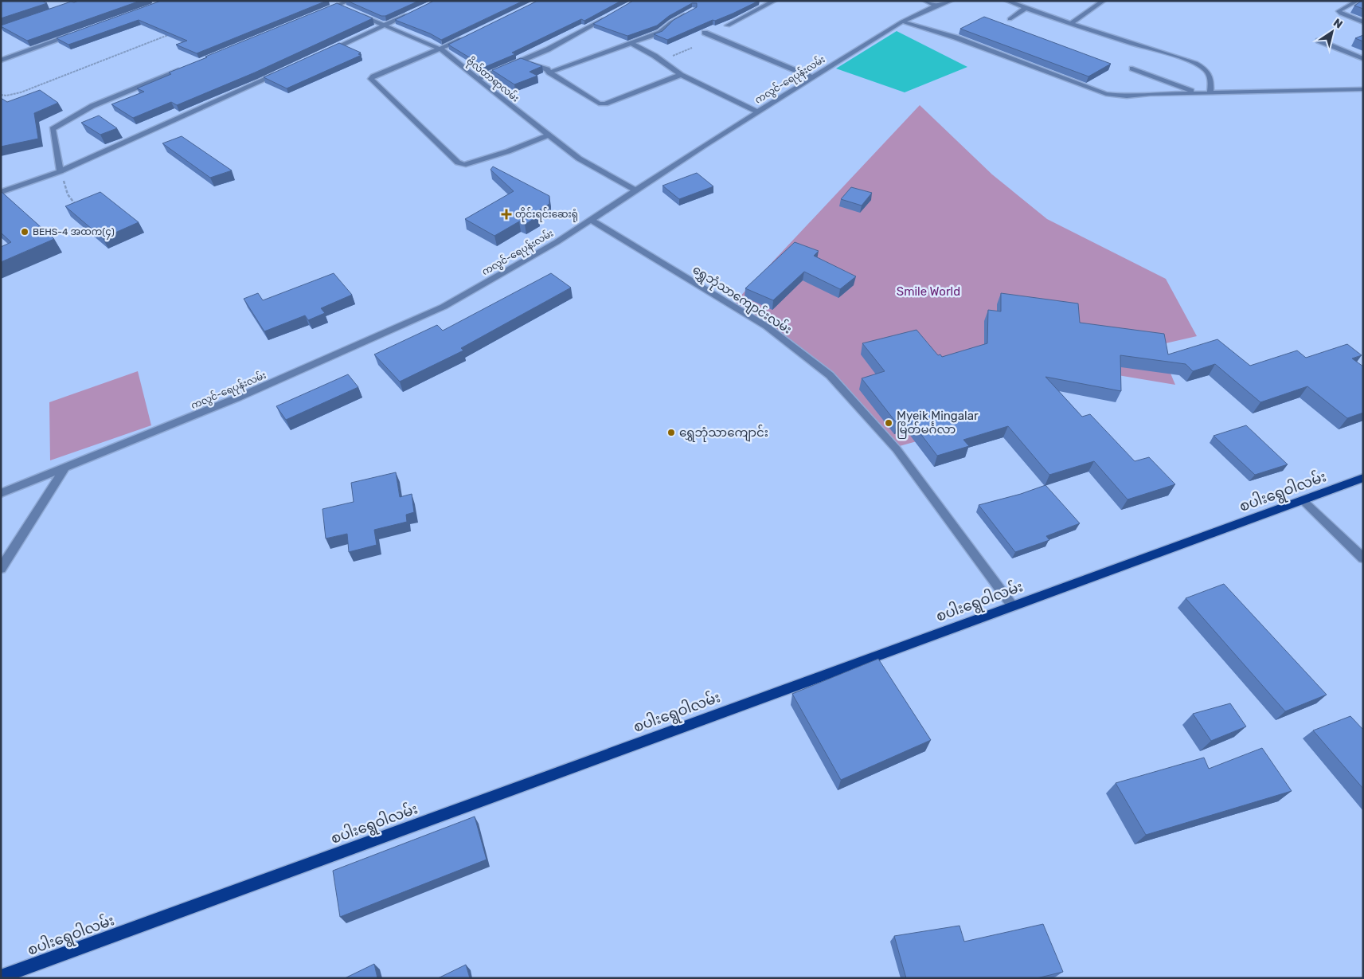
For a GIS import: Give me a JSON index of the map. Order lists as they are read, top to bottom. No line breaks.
{"streets":{"main road":["စပါးရွေဝါလမ်း"],"street":["ဗိုလ်တာရာလမ်း","ကလွင်-ရေပုန်းလမ်း","ရွှေဘုံသာကျောင်းလမ်း"]},"crossings":[["ဗိုလ်တာရာလမ်း","ကလွင်-ရေပုန်းလမ်း"],["ကလွင်-ရေပုန်းလမ်း","ရွှေဘုံသာကျောင်းလမ်း"],["ရွှေဘုံသာကျောင်းလမ်း","စပါးရွေဝါလမ်း"]],"parks":["Smile World"],"places":{"health":["တိုင်းရင်းဆေးရုံ"],"other":["BEHS-4 အထက(၄)","Myeik Mingalar မြိတ်မင်္ဂလာ","ရွှေဘုံသာကျောင်း"]},"north":"top right"}
